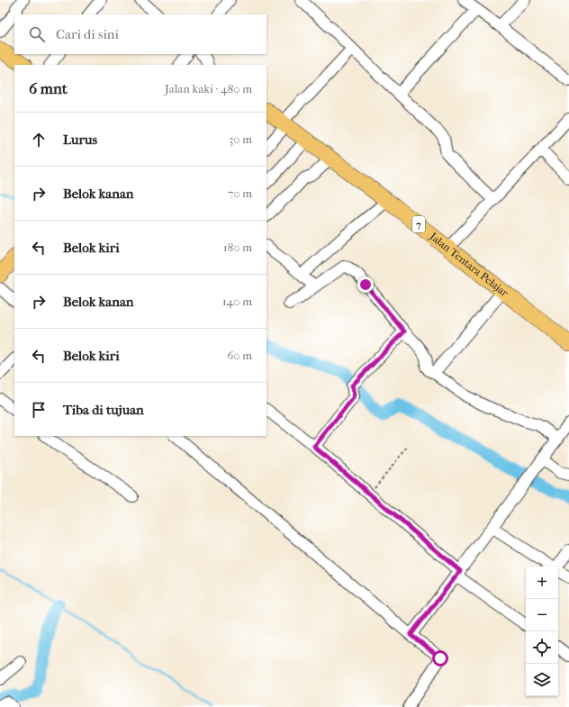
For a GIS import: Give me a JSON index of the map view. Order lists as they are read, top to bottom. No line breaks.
{"streets":{"highway":["7","Jalan Tentara Pelajar"]},"page":{"search":"Cari di sini","heading":["6 mnt","Jalan kaki · 480 m"],"list":[["Lurus","30 m"],["Belok kanan","70 m"],["Belok kiri","180 m"],["Belok kanan","140 m"],["Belok kiri","60 m"],"Tiba di tujuan"],"map_buttons":["+","−"]}}
